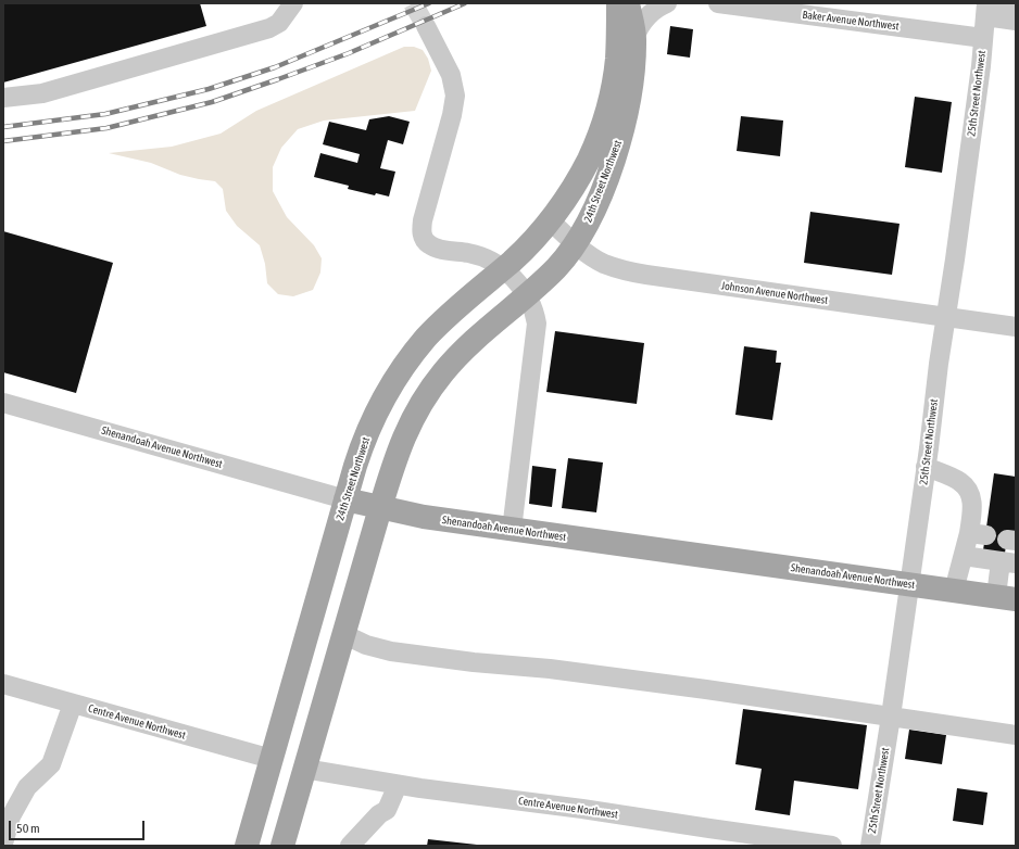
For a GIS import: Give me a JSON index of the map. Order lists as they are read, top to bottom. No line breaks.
{"streets":{"main road":["24th Street Northwest","Shenandoah Avenue Northwest"],"street":["Baker Avenue Northwest","25th Street Northwest","Johnson Avenue Northwest","Centre Avenue Northwest"]},"crossings":[["Baker Avenue Northwest","25th Street Northwest"],["25th Street Northwest","Johnson Avenue Northwest"],["25th Street Northwest","Shenandoah Avenue Northwest"],["24th Street Northwest","Johnson Avenue Northwest"],["24th Street Northwest","Shenandoah Avenue Northwest"],["24th Street Northwest","Centre Avenue Northwest"]],"scale_bar":"50 m"}
